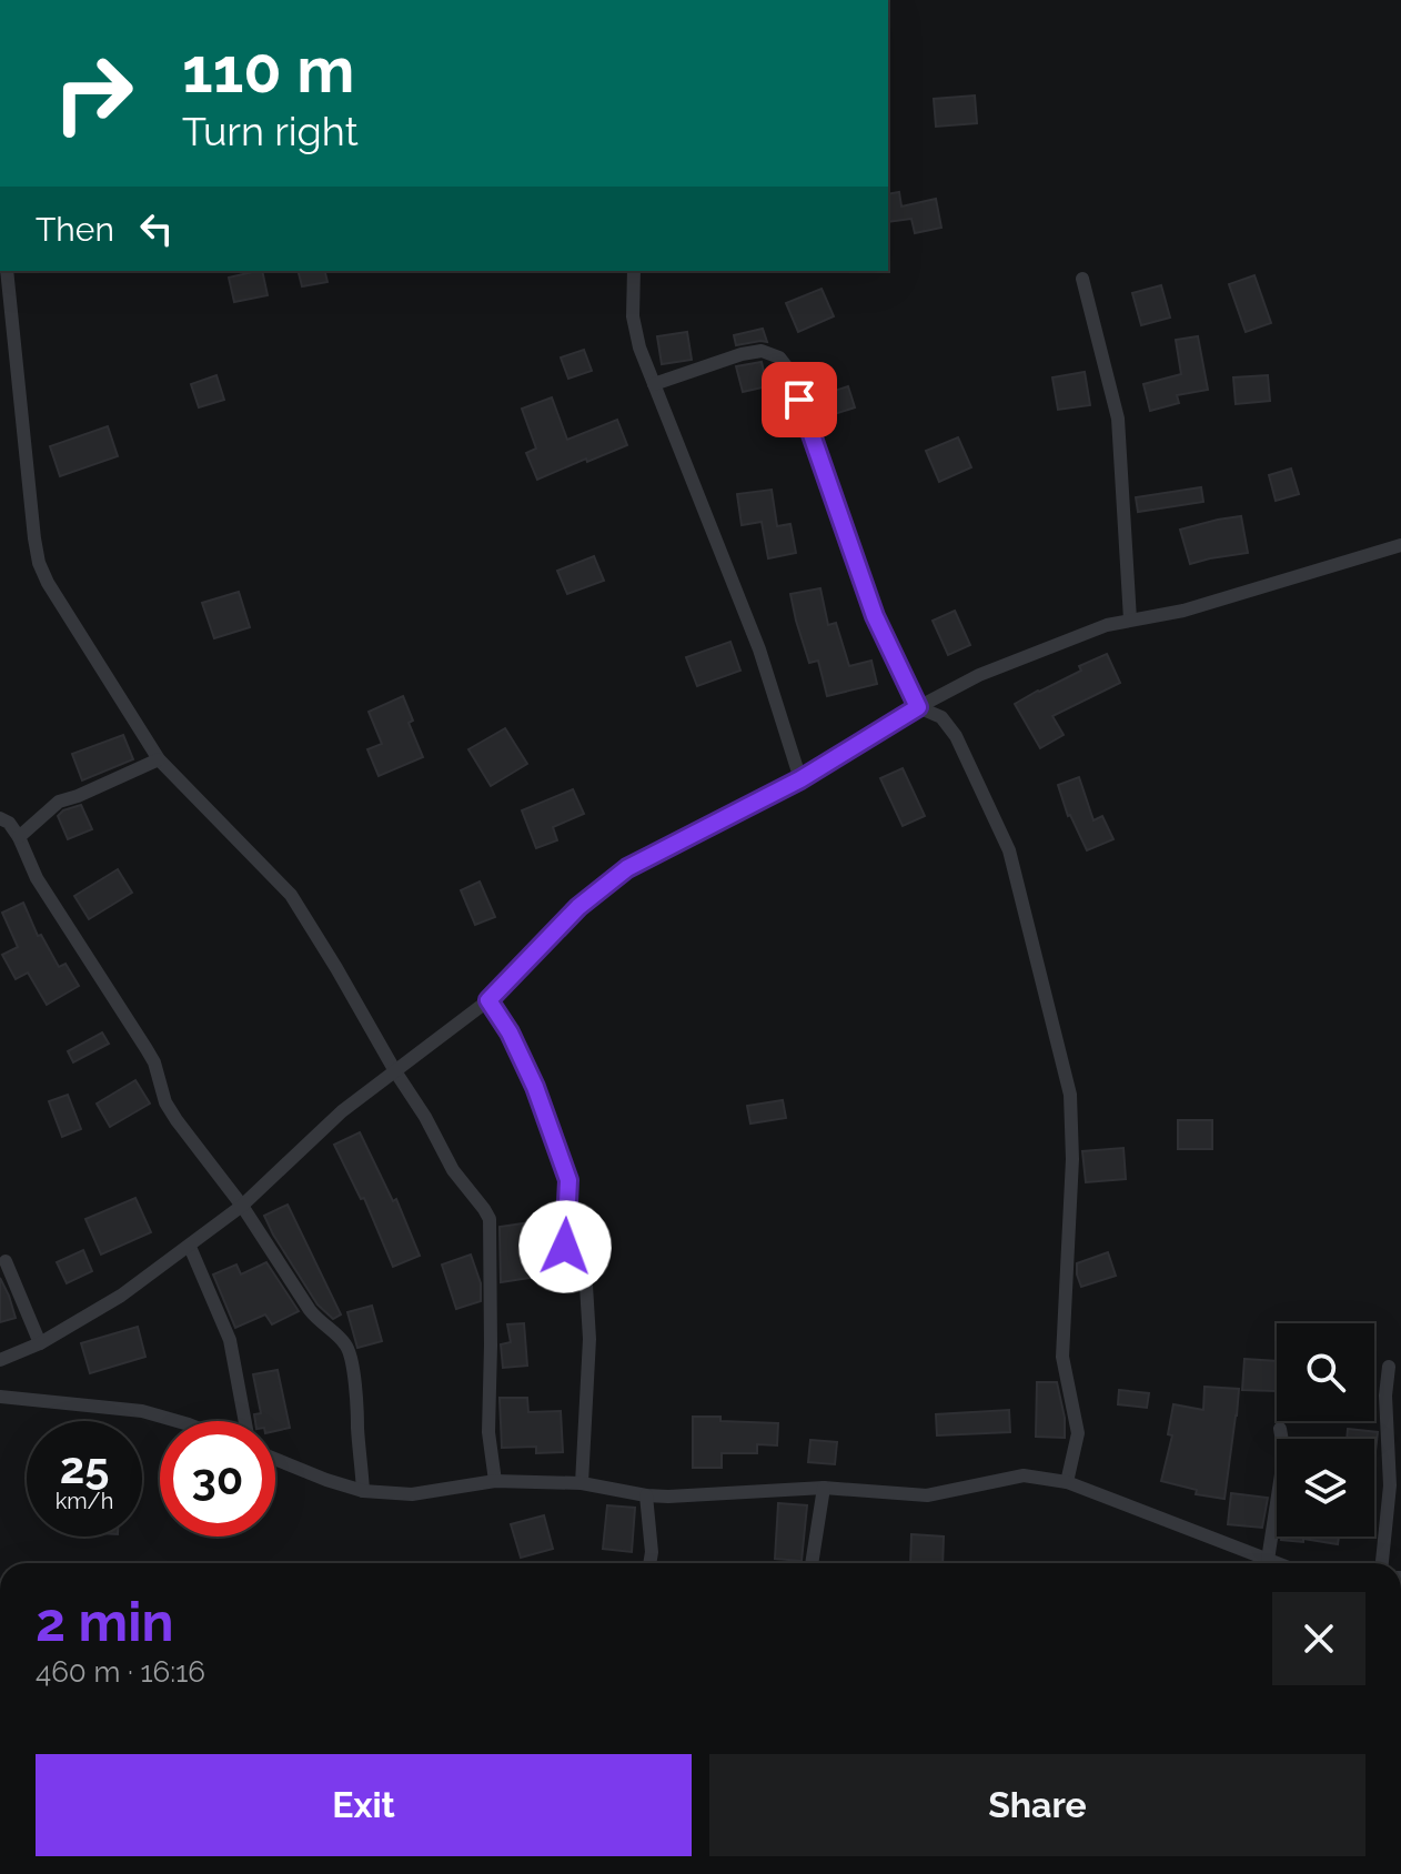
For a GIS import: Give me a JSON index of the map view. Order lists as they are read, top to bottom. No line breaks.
{"page":{"turn":["110 m","Turn right"],"then":"Then","speed":"25 km/h","limit":"30","heading":["2 min","460 m · 16:16"],"buttons":["Exit","Share"]}}
